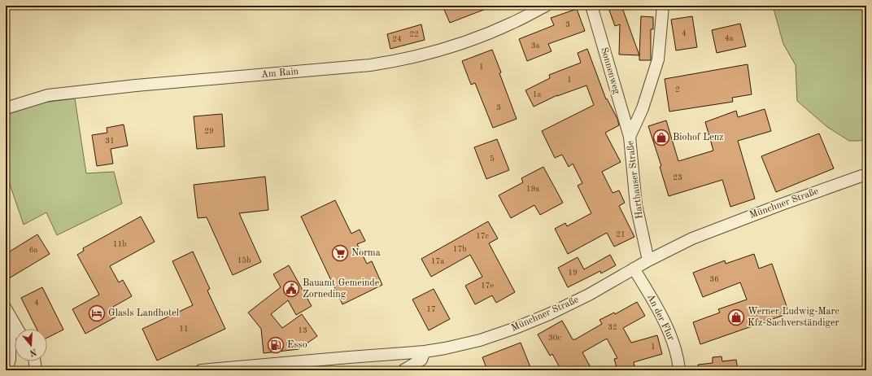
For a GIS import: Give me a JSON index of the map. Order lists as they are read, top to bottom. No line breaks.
{"streets":{"street":["Sonnenweg","Am Rain","Harthauser Straße","Münchner Straße","An der Flur"]},"crossings":[["Sonnenweg","Harthauser Straße"],["Harthauser Straße","Münchner Straße"],["Münchner Straße","An der Flur"]],"places":{"shop":["Biohof Lenz","Werner Ludwig-Marc Kfz-Sachverständiger"],"supermarket":["Norma"],"public building":["Bauamt Gemeinde Zorneding"],"hotel":["Glasls Landhotel"],"fuel station":["Esso"]},"house_numbers":["3","4","22","4a","24","3a","1","1","2","1a","3","29","31","5","23","19a","21","17c","11b","17b","6a","15b","17a","19","36","17e","4","17","32","11","13","30c","1"],"north":"bottom"}
